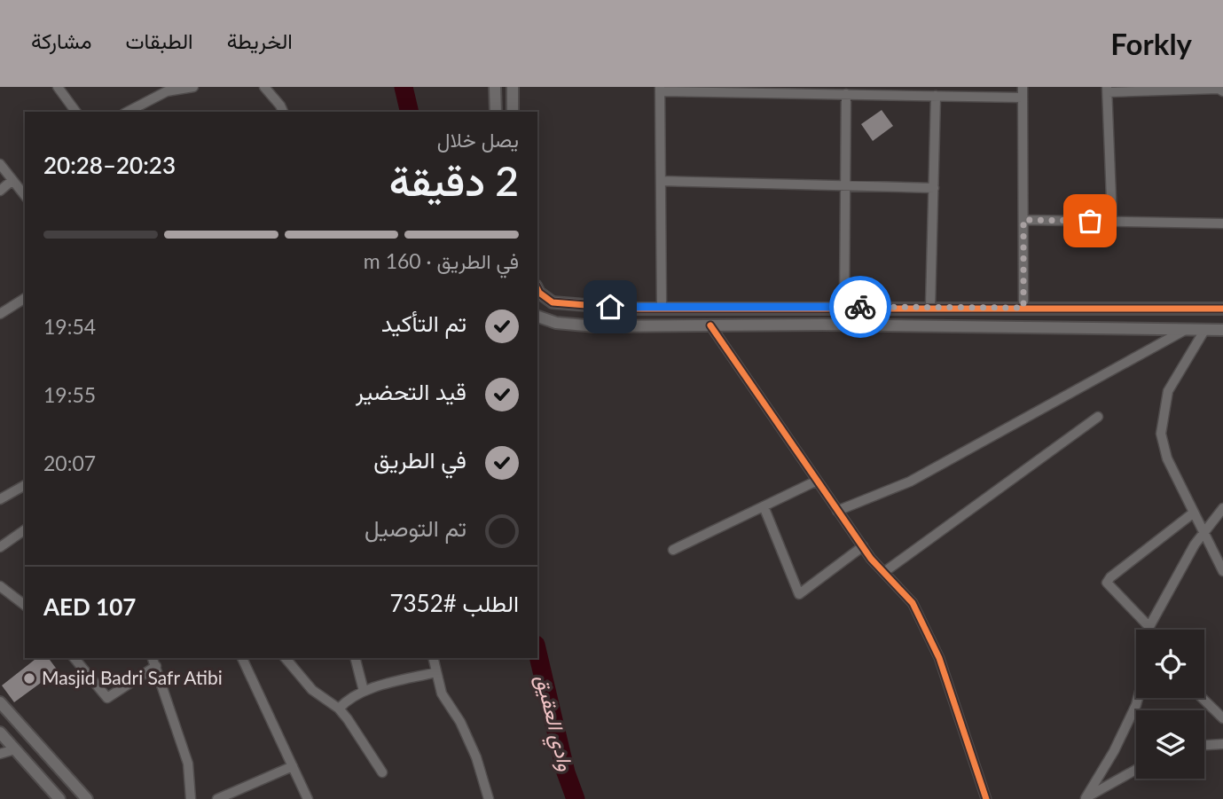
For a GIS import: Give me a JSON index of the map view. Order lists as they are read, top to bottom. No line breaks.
{"water":["وادي العقيق"],"places":["Masjid Badri Safr Atibi"],"page":{"header":"Forkly","nav":["الخريطة","الطبقات","مشاركة"],"heading":["2 دقيقة","يصل خلال","20:23–20:28"],"panel":["الطلب #7352","AED 107"],"bar":"في الطريق · 160 m","list":[["تم التأكيد","19:54"],["قيد التحضير","19:55"],["في الطريق","20:07"],"تم التوصيل"]}}
